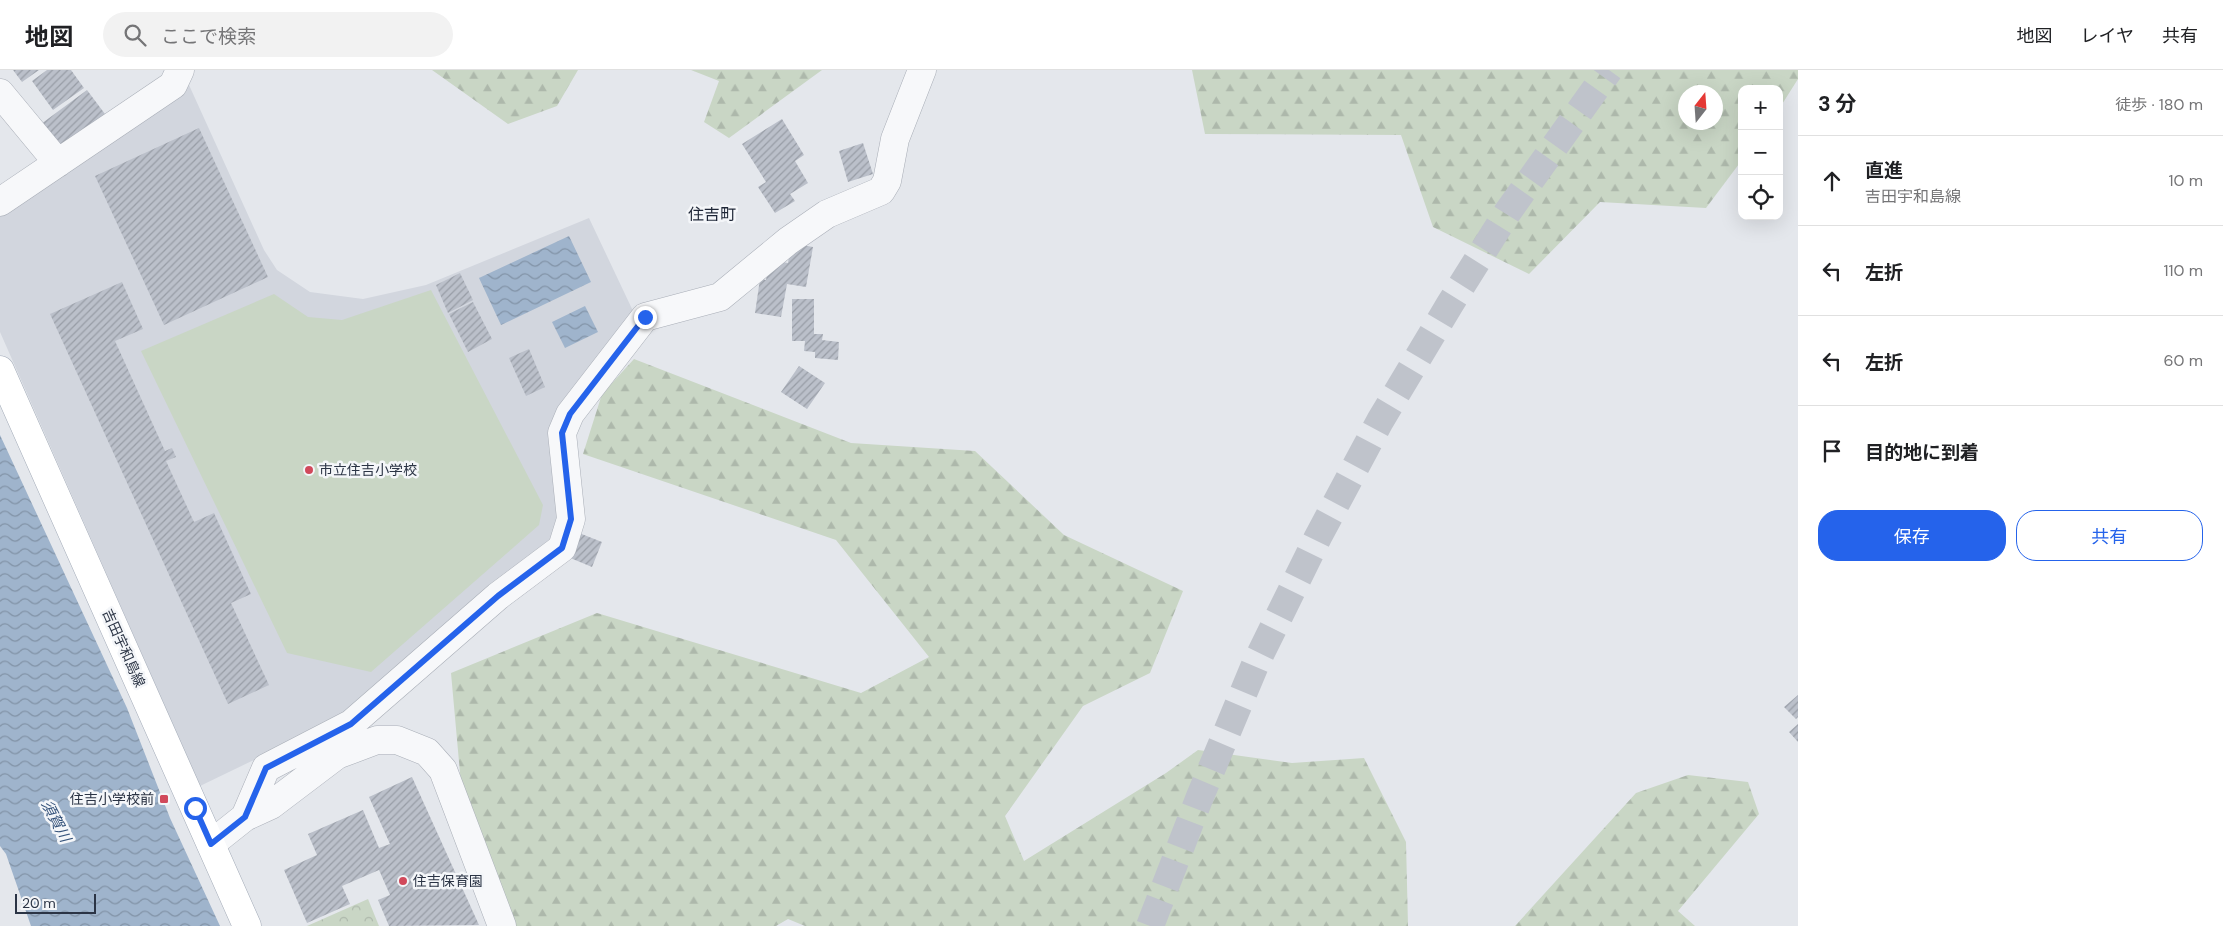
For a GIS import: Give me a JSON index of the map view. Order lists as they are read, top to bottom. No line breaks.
{"streets":{"main road":["吉田宇和島線"]},"districts":["住吉町"],"water":["須賀川"],"places":{"other":["市立住吉小学校","住吉保育園"],"transit":["住吉小学校前"]},"scale_bar":"20 m","north":"top","page":{"header":"地図","search":"ここで検索","nav":["地図","レイヤ","共有"],"heading":["3 分","徒歩 · 180 m"],"map_buttons":["+","−"],"list":[["直進","吉田宇和島線","10 m"],["左折","110 m"],["左折","60 m"],"目的地に到着"],"buttons":["保存","共有"],"scale":"20 m"}}
